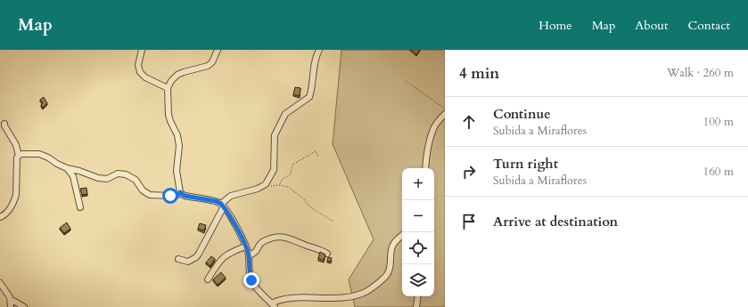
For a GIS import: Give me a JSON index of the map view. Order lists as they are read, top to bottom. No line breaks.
{"page":{"header":"Map","nav":["Home","Map","About","Contact"],"heading":["4 min","Walk · 260 m"],"list":[["Continue","Subida a Miraflores","100 m"],["Turn right","Subida a Miraflores","160 m"],"Arrive at destination"],"map_buttons":["+","−"]}}
